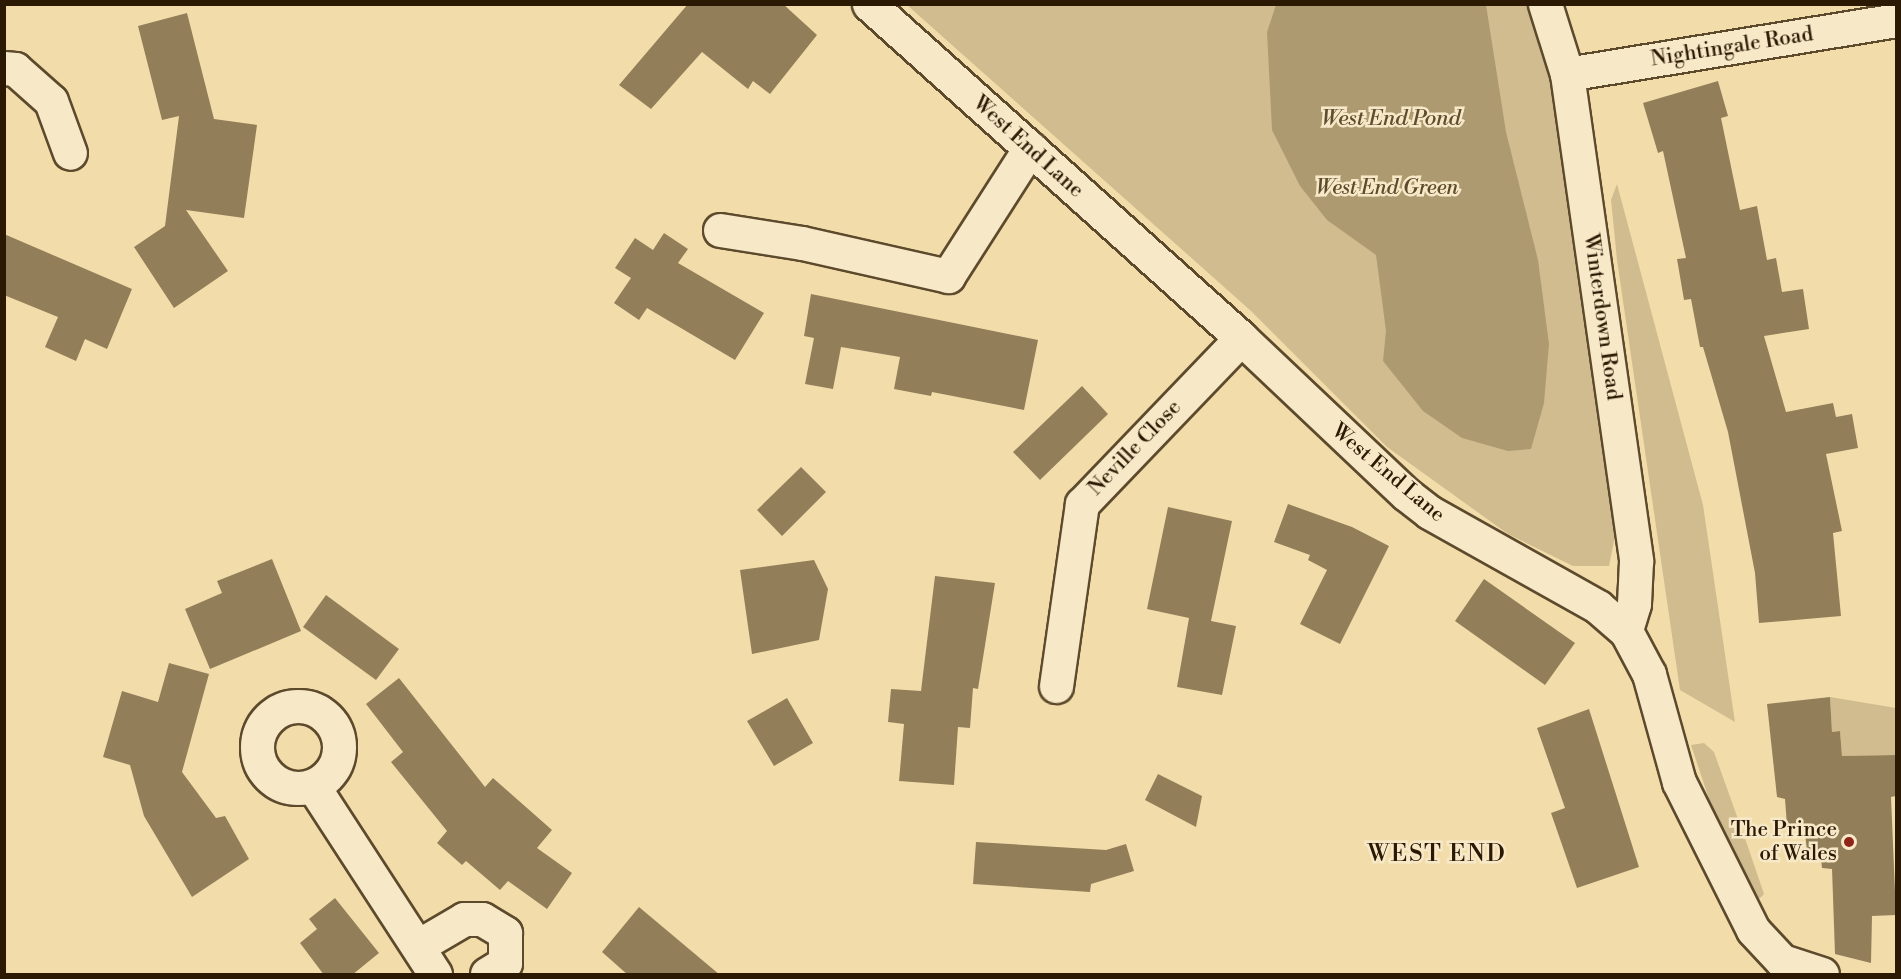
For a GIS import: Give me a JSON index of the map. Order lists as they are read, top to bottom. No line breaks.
{"streets":{"street":["Nightingale Road","West End Lane","Winterdown Road","Neville Close"]},"crossings":[["Nightingale Road","Winterdown Road"],["West End Lane","Winterdown Road"],["West End Lane","Neville Close"]],"districts":["WEST END"],"water":["West End Pond"],"parks":["West End Green"],"places":["The Prince of Wales"]}
